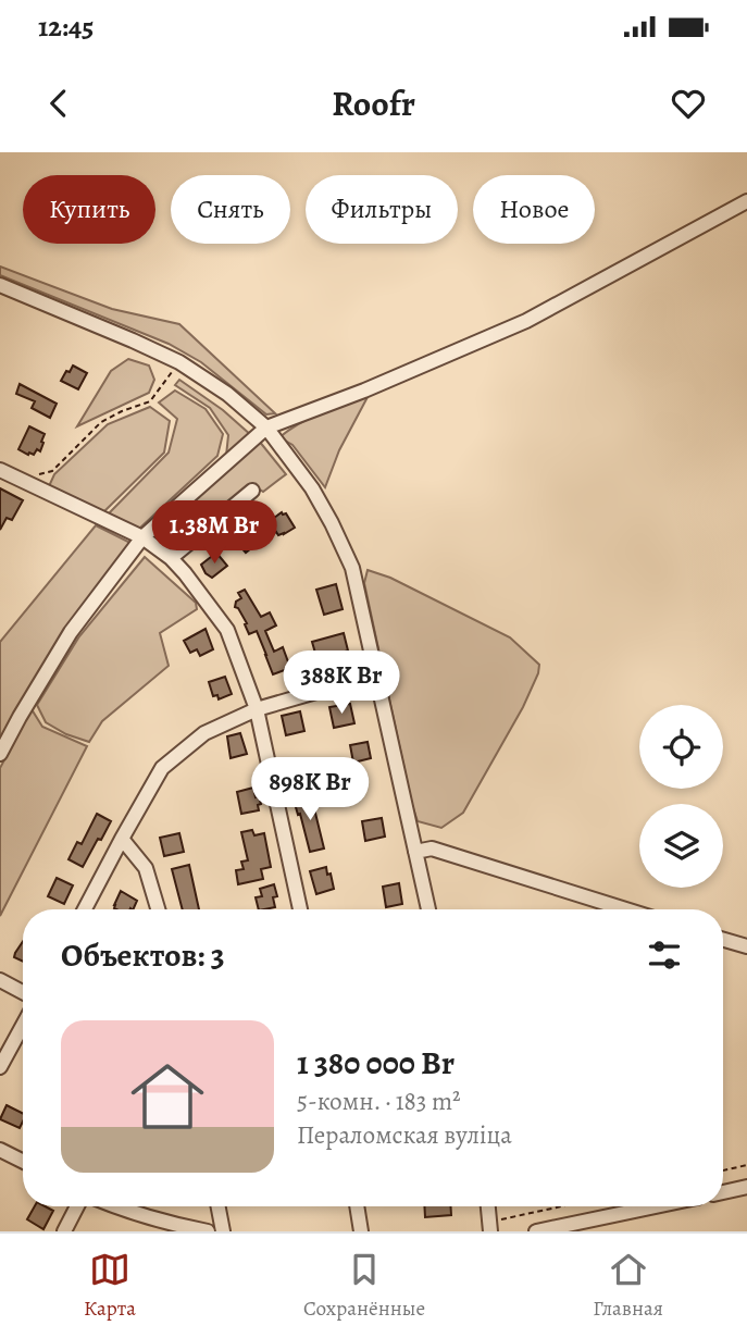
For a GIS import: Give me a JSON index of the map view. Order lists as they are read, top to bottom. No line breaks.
{"page":{"status":"12:45","header":"Roofr","chip":["Купить","Снять","Фильтры","Новое"],"price":["1.38M Br","388K Br","898K Br"],"heading":"Объектов: 3","list":[{"name":"1 380 000 Br","note":"5-комн. · 183 m² · Пераломская вуліца"}],"tabs":["Карта","Сохранённые","Главная"]}}
